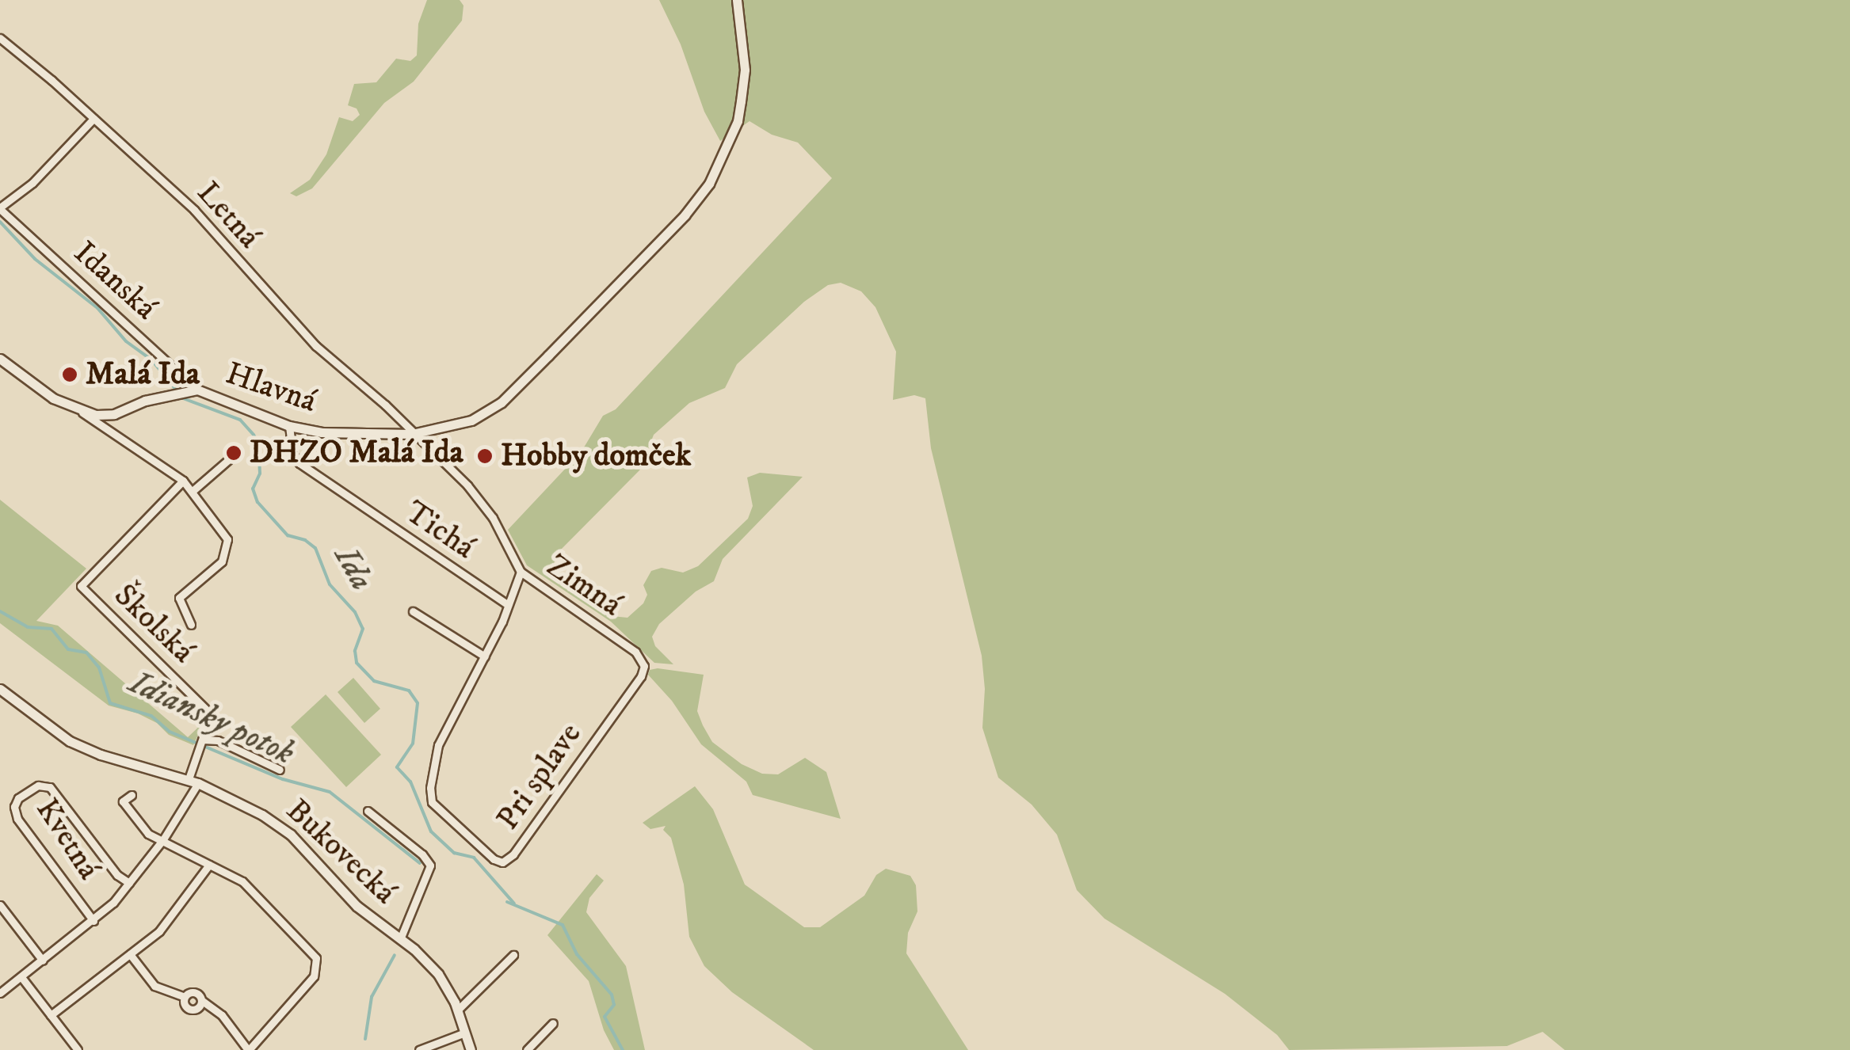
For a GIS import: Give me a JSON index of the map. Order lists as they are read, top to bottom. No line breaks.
{"streets":{"main road":["Hlavná","Bukovecká"],"street":["Letná","Idanská","Tichá","Zimná","Školská","Pri splave","Kvetná"]},"crossings":[["Letná","Hlavná"],["Letná","Zimná"],["Idanská","Hlavná"],["Hlavná","Tichá"],["Hlavná","Zimná"],["Hlavná","Školská"],["Tichá","Pri splave"],["Zimná","Pri splave"],["Školská","Kvetná"],["Školská","Bukovecká"]],"water":["Ida","Idiansky potok"],"places":["Malá Ida","DHZO Malá Ida","Hobby domček"]}
